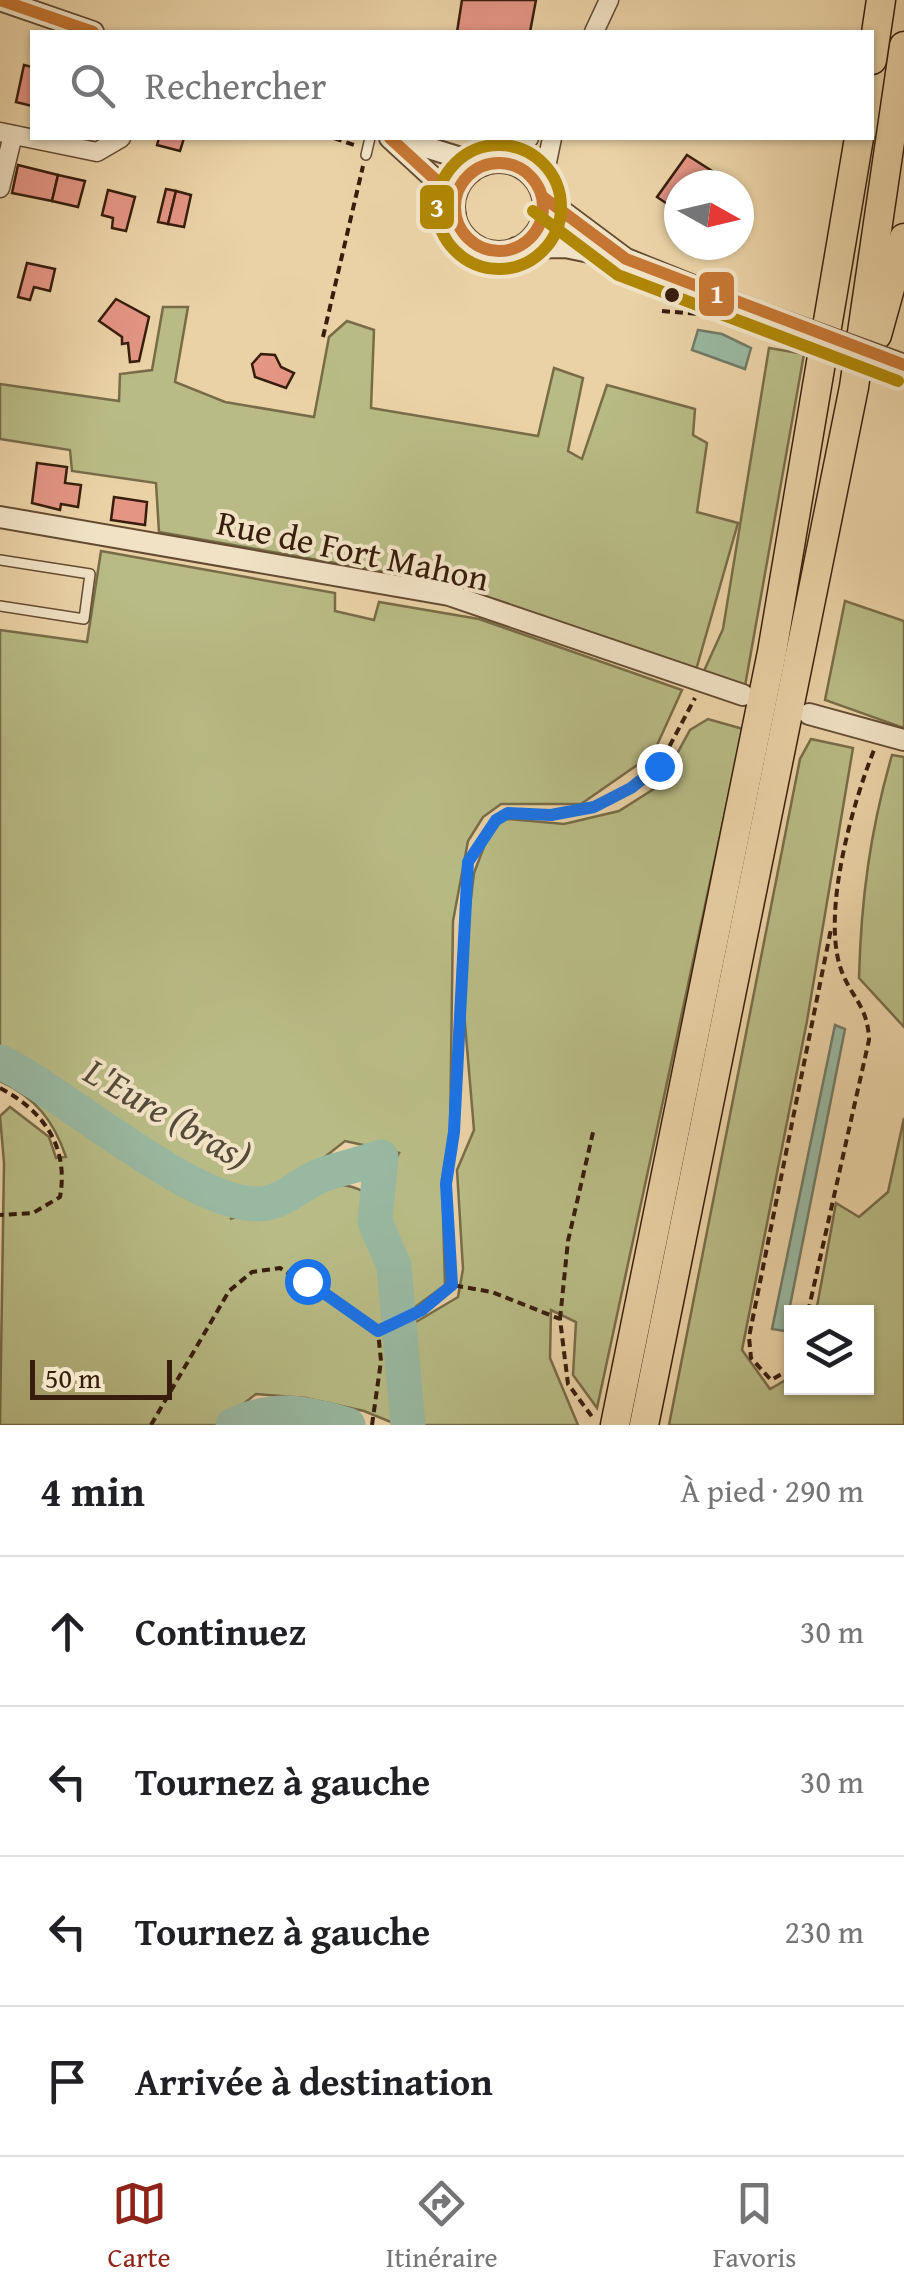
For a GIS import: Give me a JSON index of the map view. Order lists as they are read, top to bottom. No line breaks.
{"streets":{"street":["Rue de Fort Mahon"]},"water":["L'Eure (bras)"],"lines":["transit line 1","transit line 3"],"scale_bar":"50 m","north":"right","page":{"search":"Rechercher","scale":"50 m","heading":["4 min","À pied · 290 m"],"list":[["Continuez","30 m"],["Tournez à gauche","30 m"],["Tournez à gauche","230 m"],"Arrivée à destination"],"nav":["Carte","Itinéraire","Favoris"]}}
